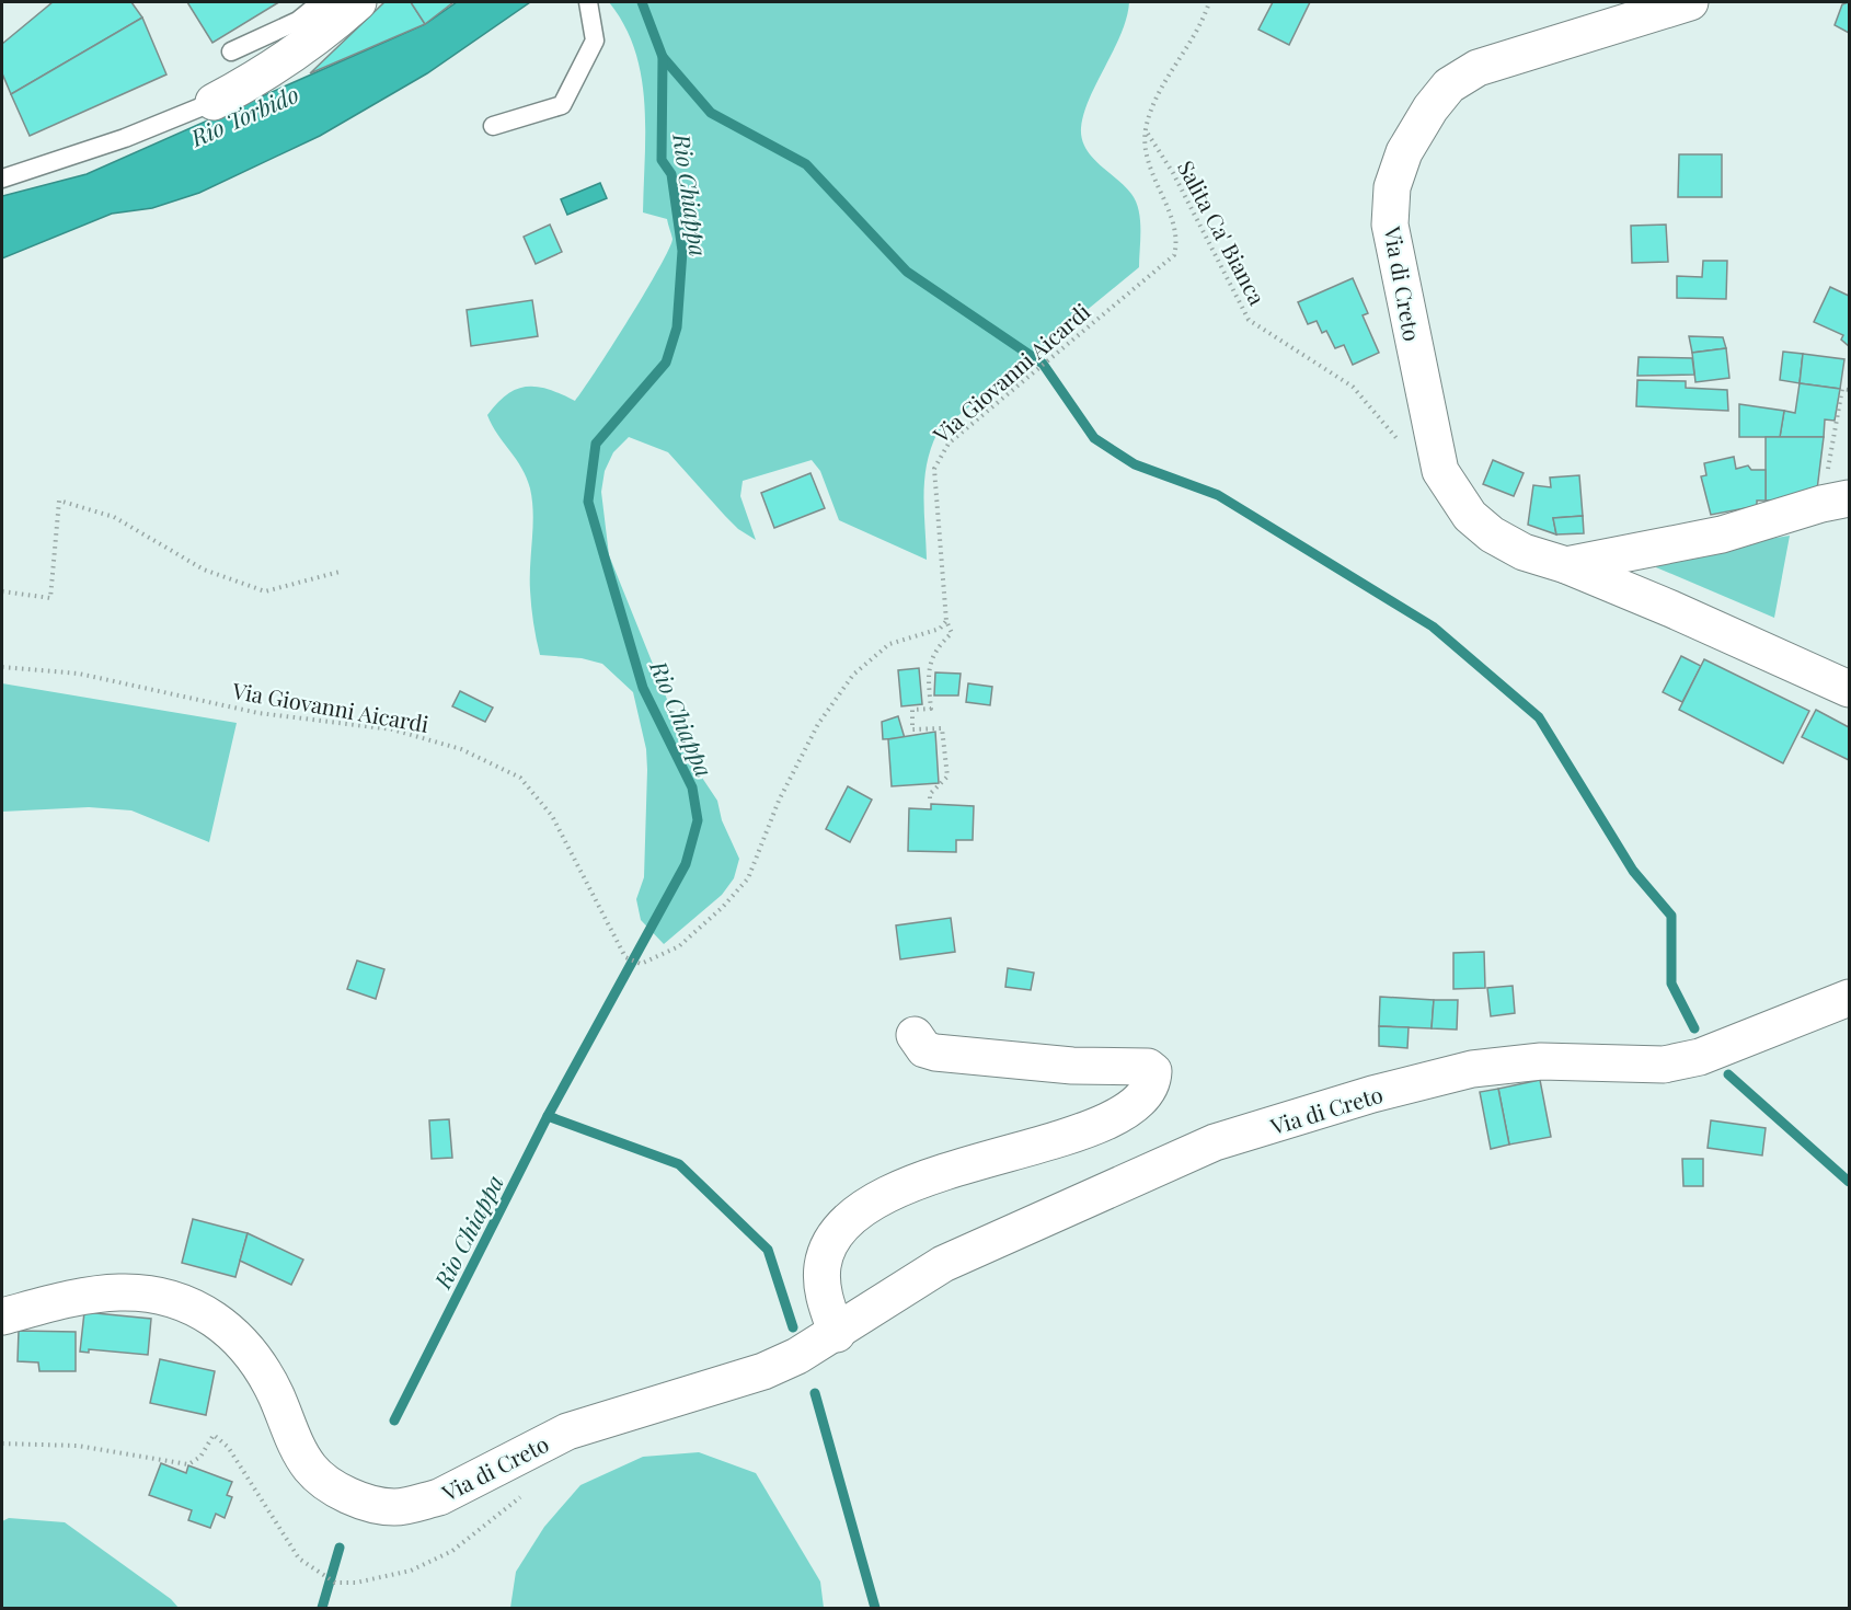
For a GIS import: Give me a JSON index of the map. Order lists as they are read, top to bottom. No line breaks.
{"streets":{"main road":["Via di Creto"],"path":["Salita Ca' Bianca","Via Giovanni Aicardi"]},"crossings":[["Salita Ca' Bianca","Via Giovanni Aicardi"]],"water":["Rio Torbido","Rio Chiappa"]}
